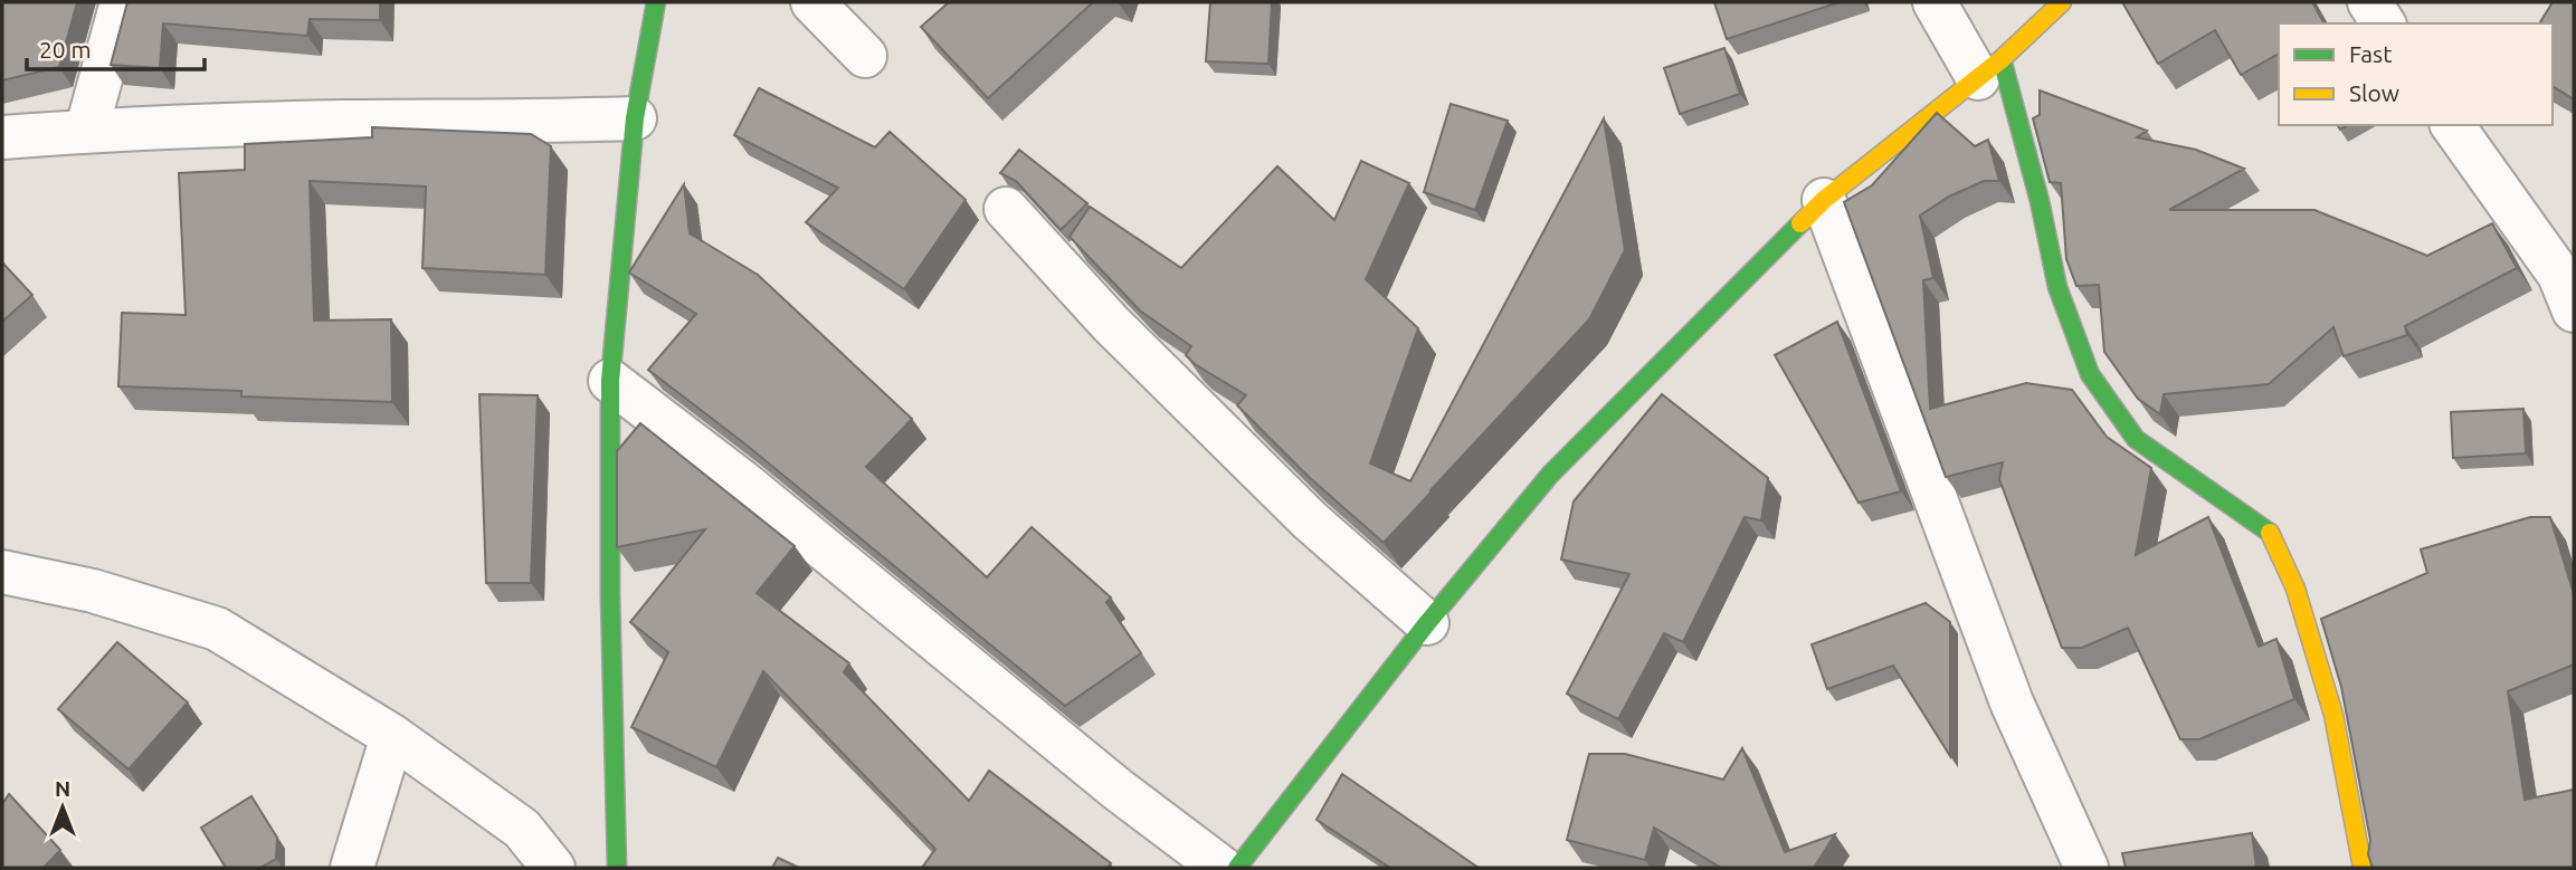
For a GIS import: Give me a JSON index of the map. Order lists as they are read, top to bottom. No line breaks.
{"legend":["Fast","Slow"],"scale_bar":"20 m","north":"top"}
